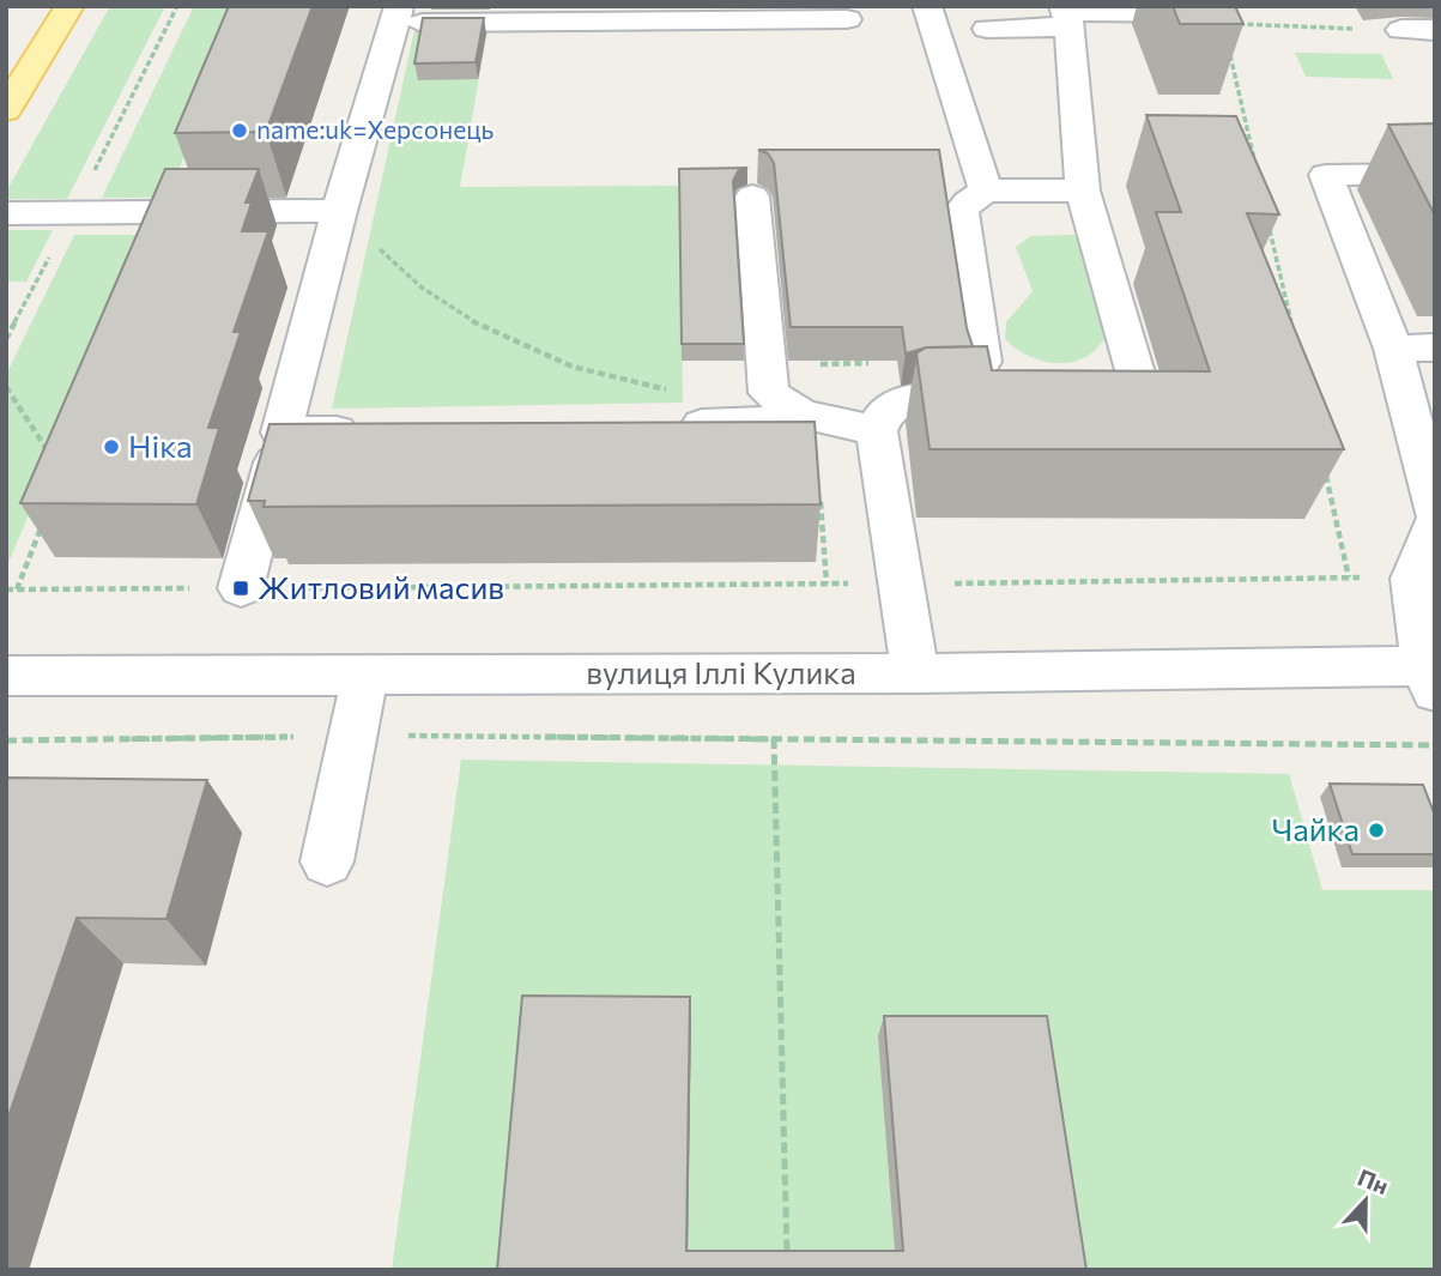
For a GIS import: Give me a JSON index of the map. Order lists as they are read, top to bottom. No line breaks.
{"streets":{"street":["вулиця Іллі Кулика"]},"places":{"other":["name:uk=Херсонець","Ніка","Чайка"],"transit":["Житловий масив"]},"north":"top"}
